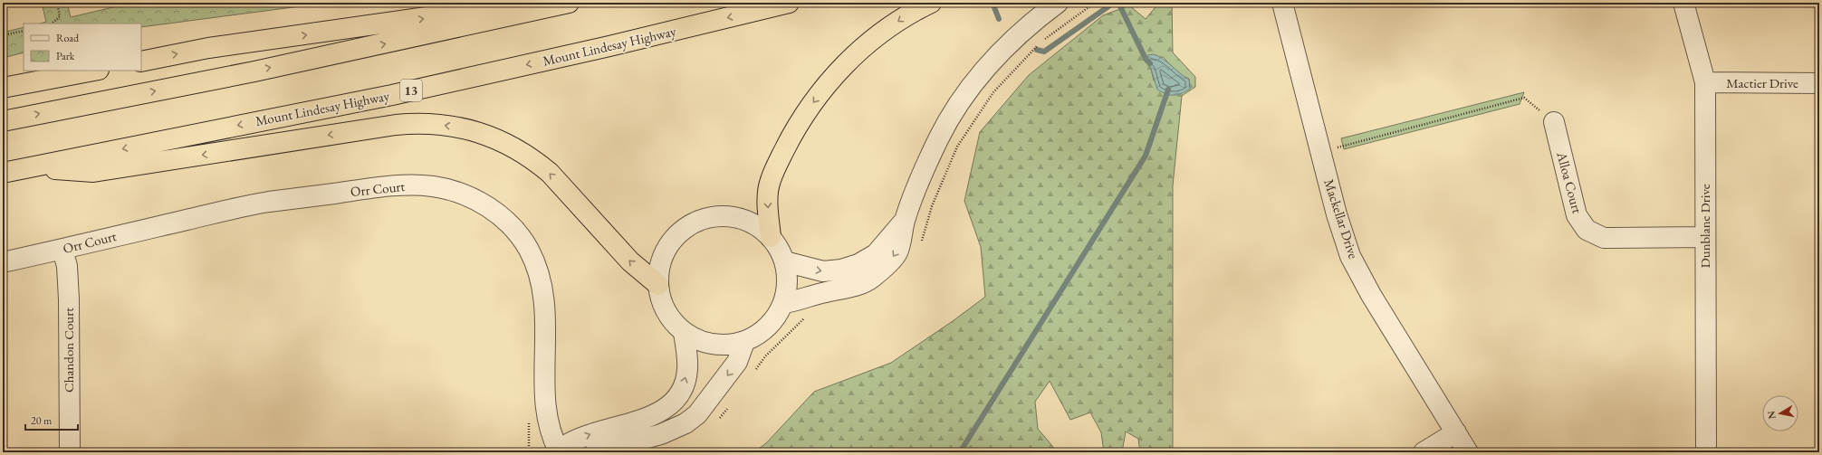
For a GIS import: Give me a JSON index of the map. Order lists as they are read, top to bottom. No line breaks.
{"streets":{"highway":["Mount Lindesay Highway","13"],"street":["Mactier Drive","Alloa Court","Orr Court","Mackellar Drive","Dunblane Drive","Chandon Court"]},"crossings":[["Mactier Drive","Dunblane Drive"],["Alloa Court","Dunblane Drive"],["Orr Court","Chandon Court"]],"legend":["Road","Park"],"scale_bar":"20 m","north":"left"}
